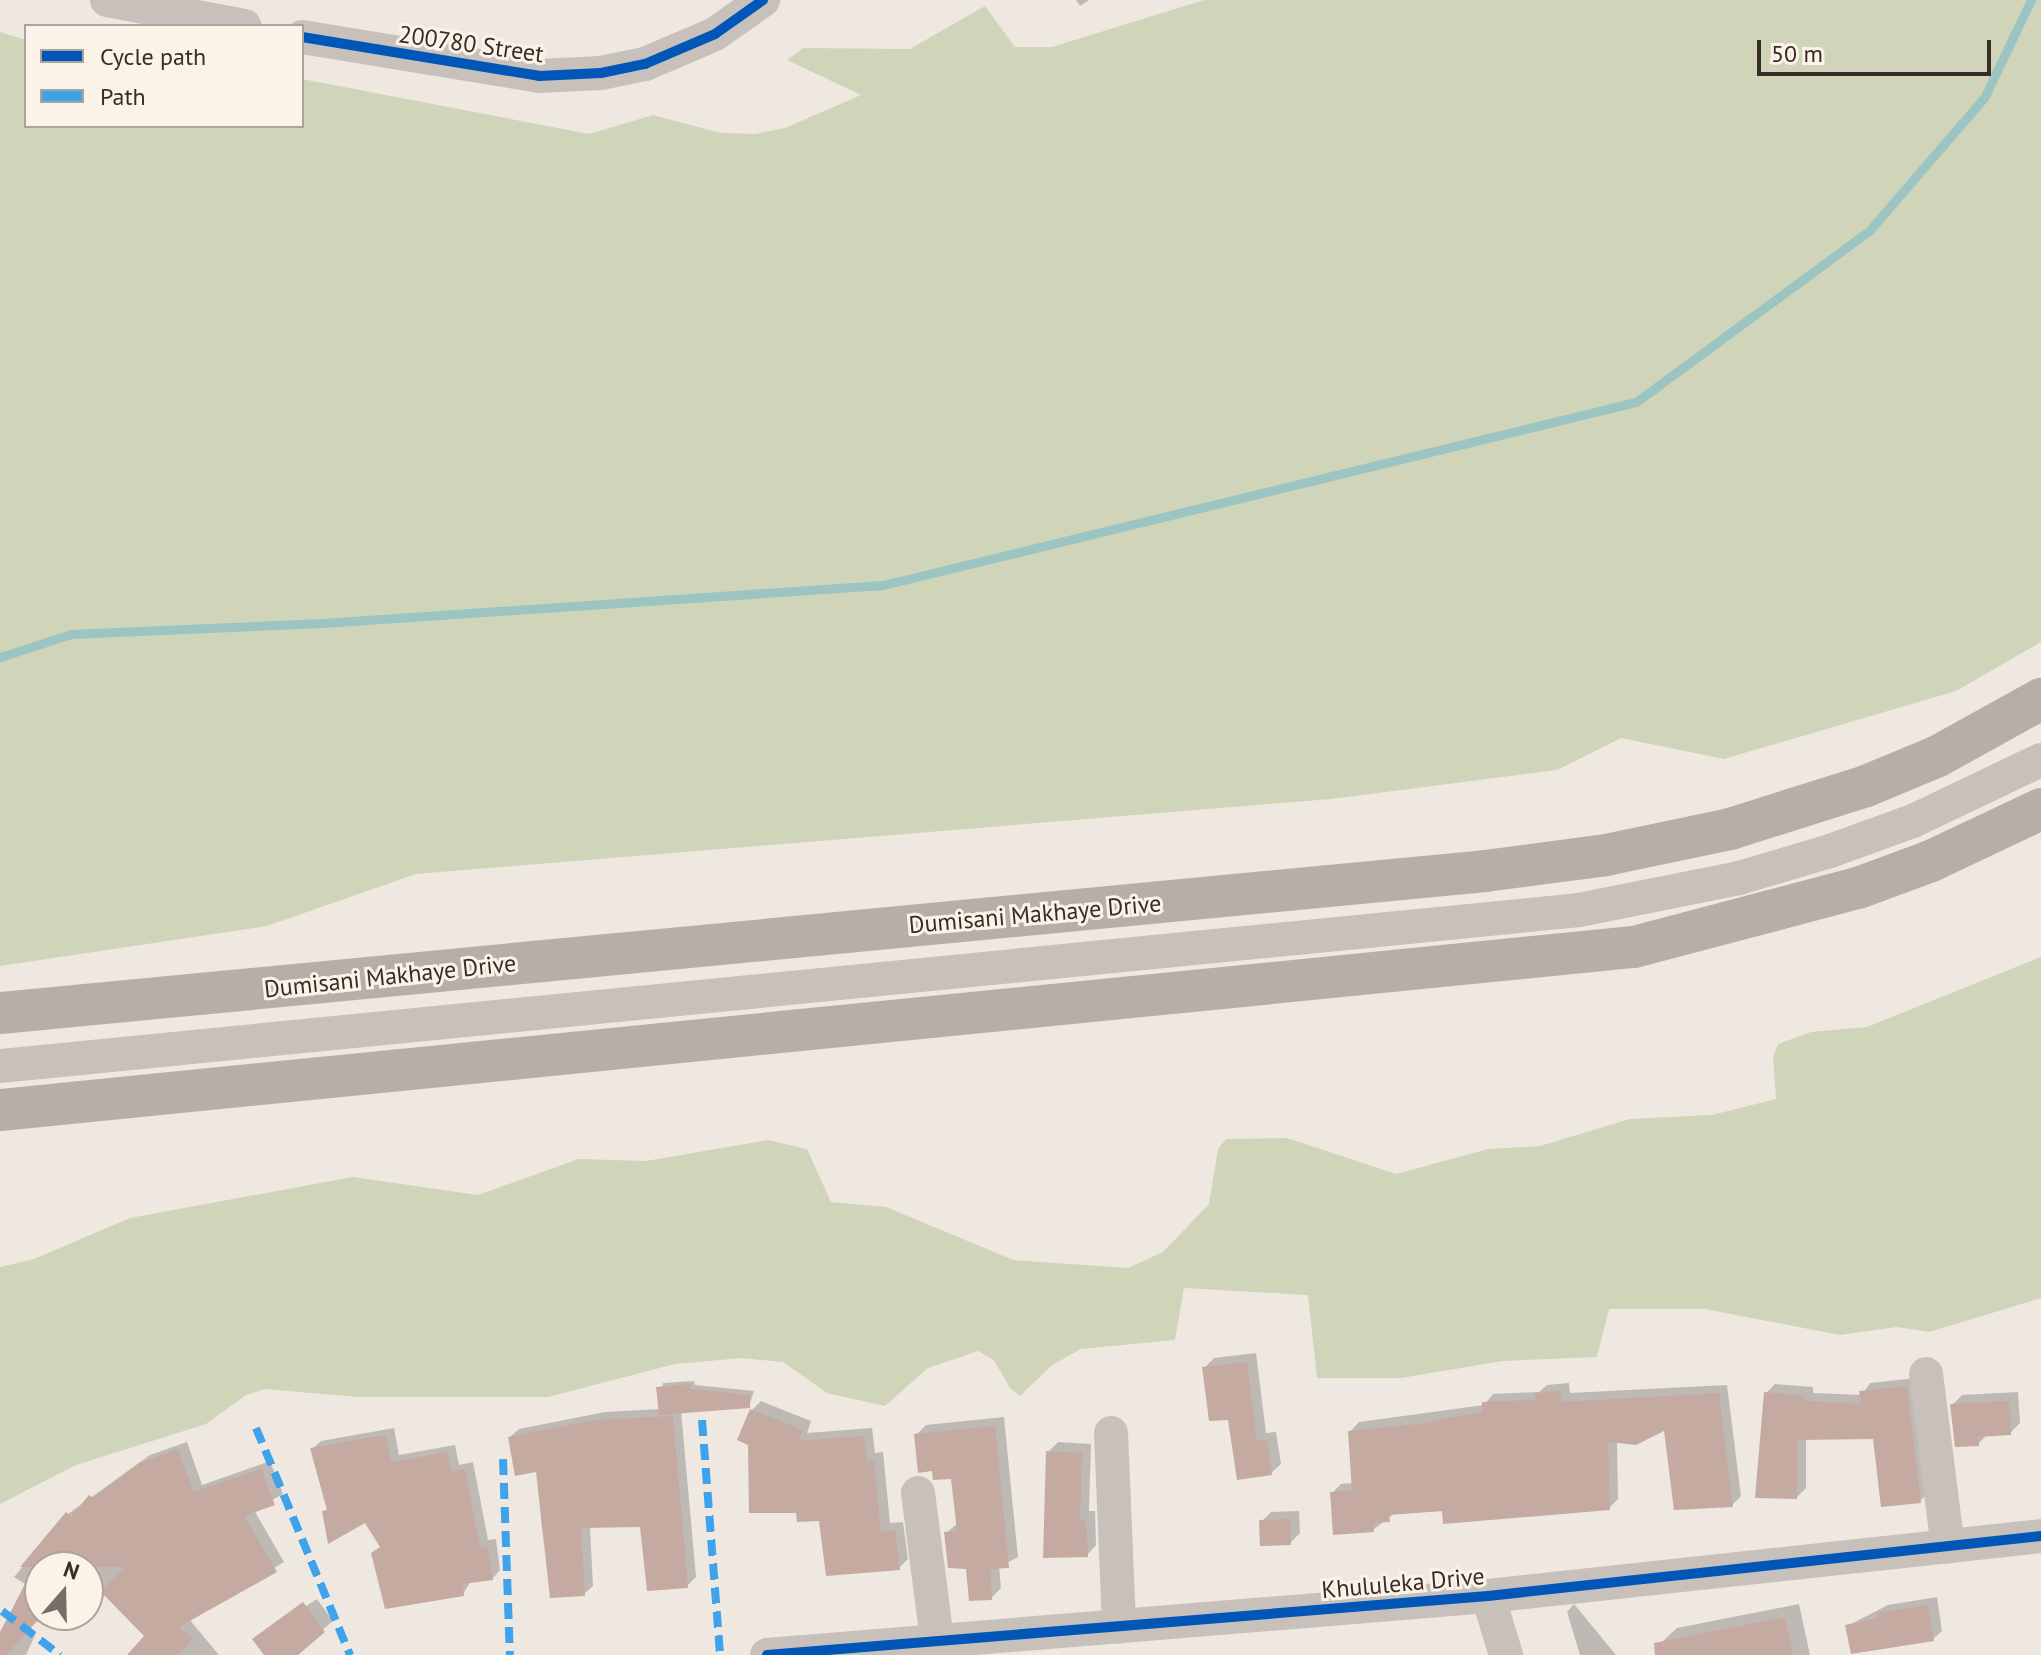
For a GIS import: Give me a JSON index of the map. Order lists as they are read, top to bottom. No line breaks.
{"streets":{"main road":["Dumisani Makhaye Drive"],"street":["200780 Street","Khululeka Drive"]},"legend":["Cycle path","Path"],"scale_bar":"50 m","north":"top"}
